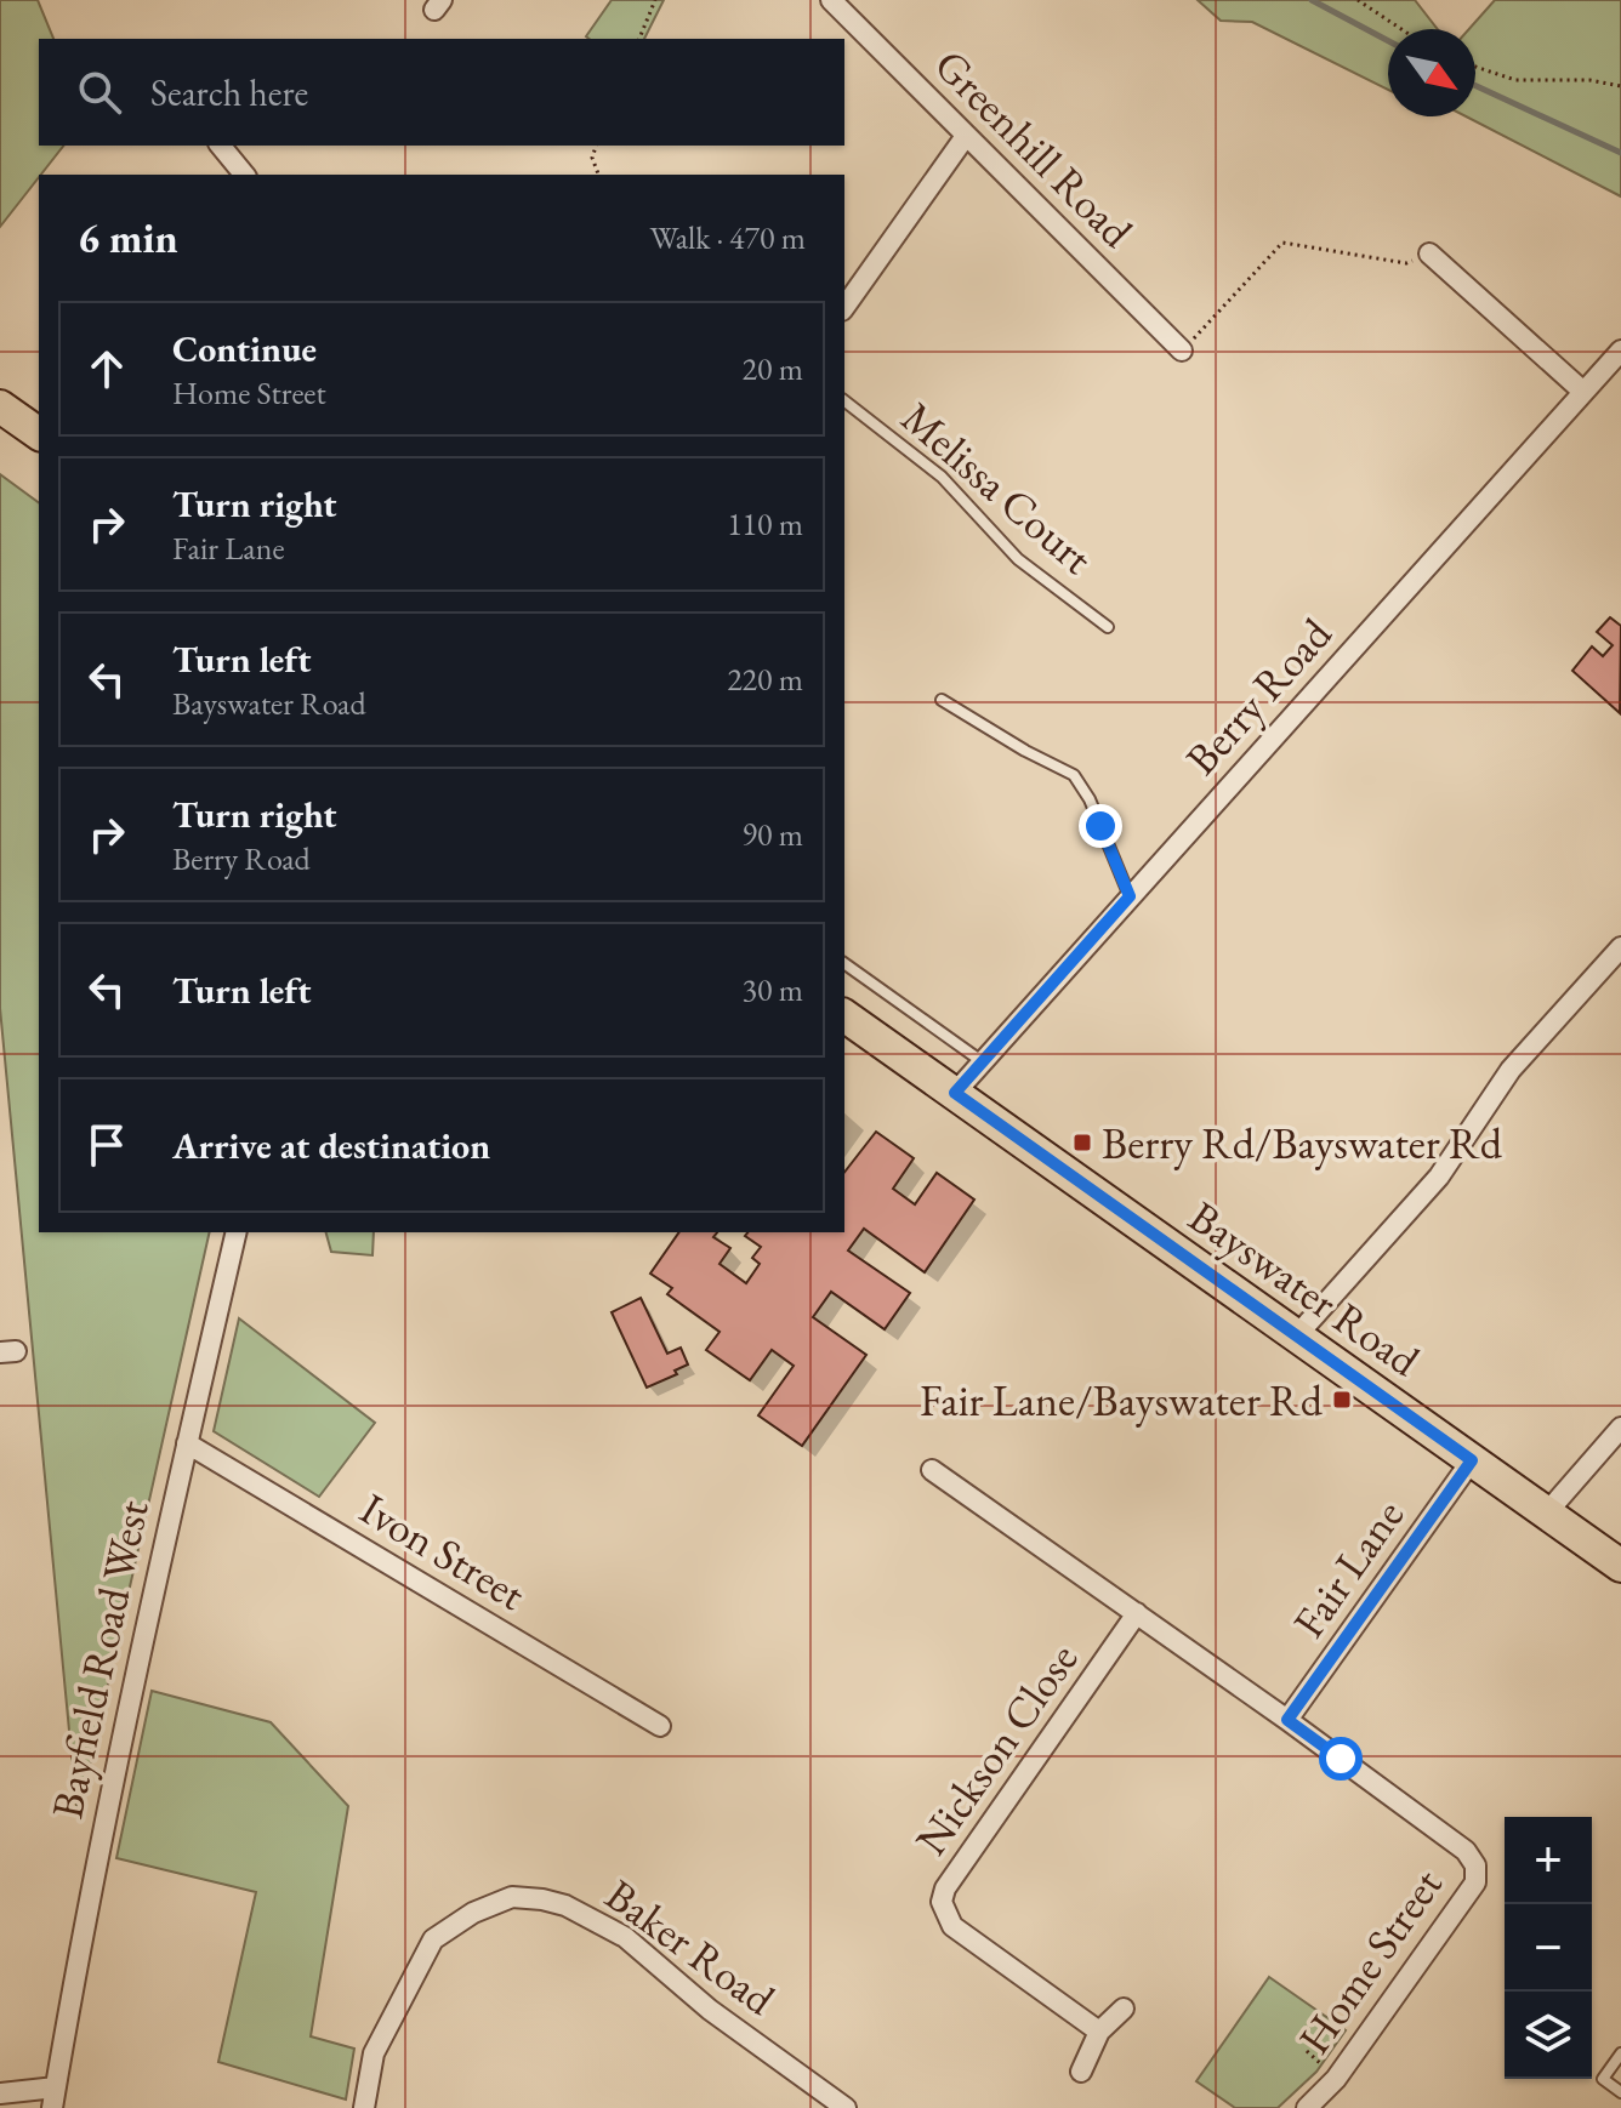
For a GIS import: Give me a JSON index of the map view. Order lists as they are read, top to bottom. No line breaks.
{"streets":{"main road":["Bayswater Road"],"street":["Greenhill Road","Berry Road","Ivon Street","Fair Lane","Bayfield Road West","Nickson Close","Baker Road","Home Street"],"lane":["Melissa Court"]},"crossings":[["Berry Road","Bayswater Road"],["Bayswater Road","Fair Lane"],["Ivon Street","Bayfield Road West"],["Fair Lane","Home Street"],["Nickson Close","Home Street"]],"places":{"transit":["Berry Rd/Bayswater Rd","Fair Lane/Bayswater Rd"]},"north":"bottom right","page":{"search":"Search here","heading":["6 min","Walk · 470 m"],"list":[["Continue","Home Street","20 m"],["Turn right","Fair Lane","110 m"],["Turn left","Bayswater Road","220 m"],["Turn right","Berry Road","90 m"],["Turn left","30 m"],"Arrive at destination"],"map_buttons":["+","−"]}}
